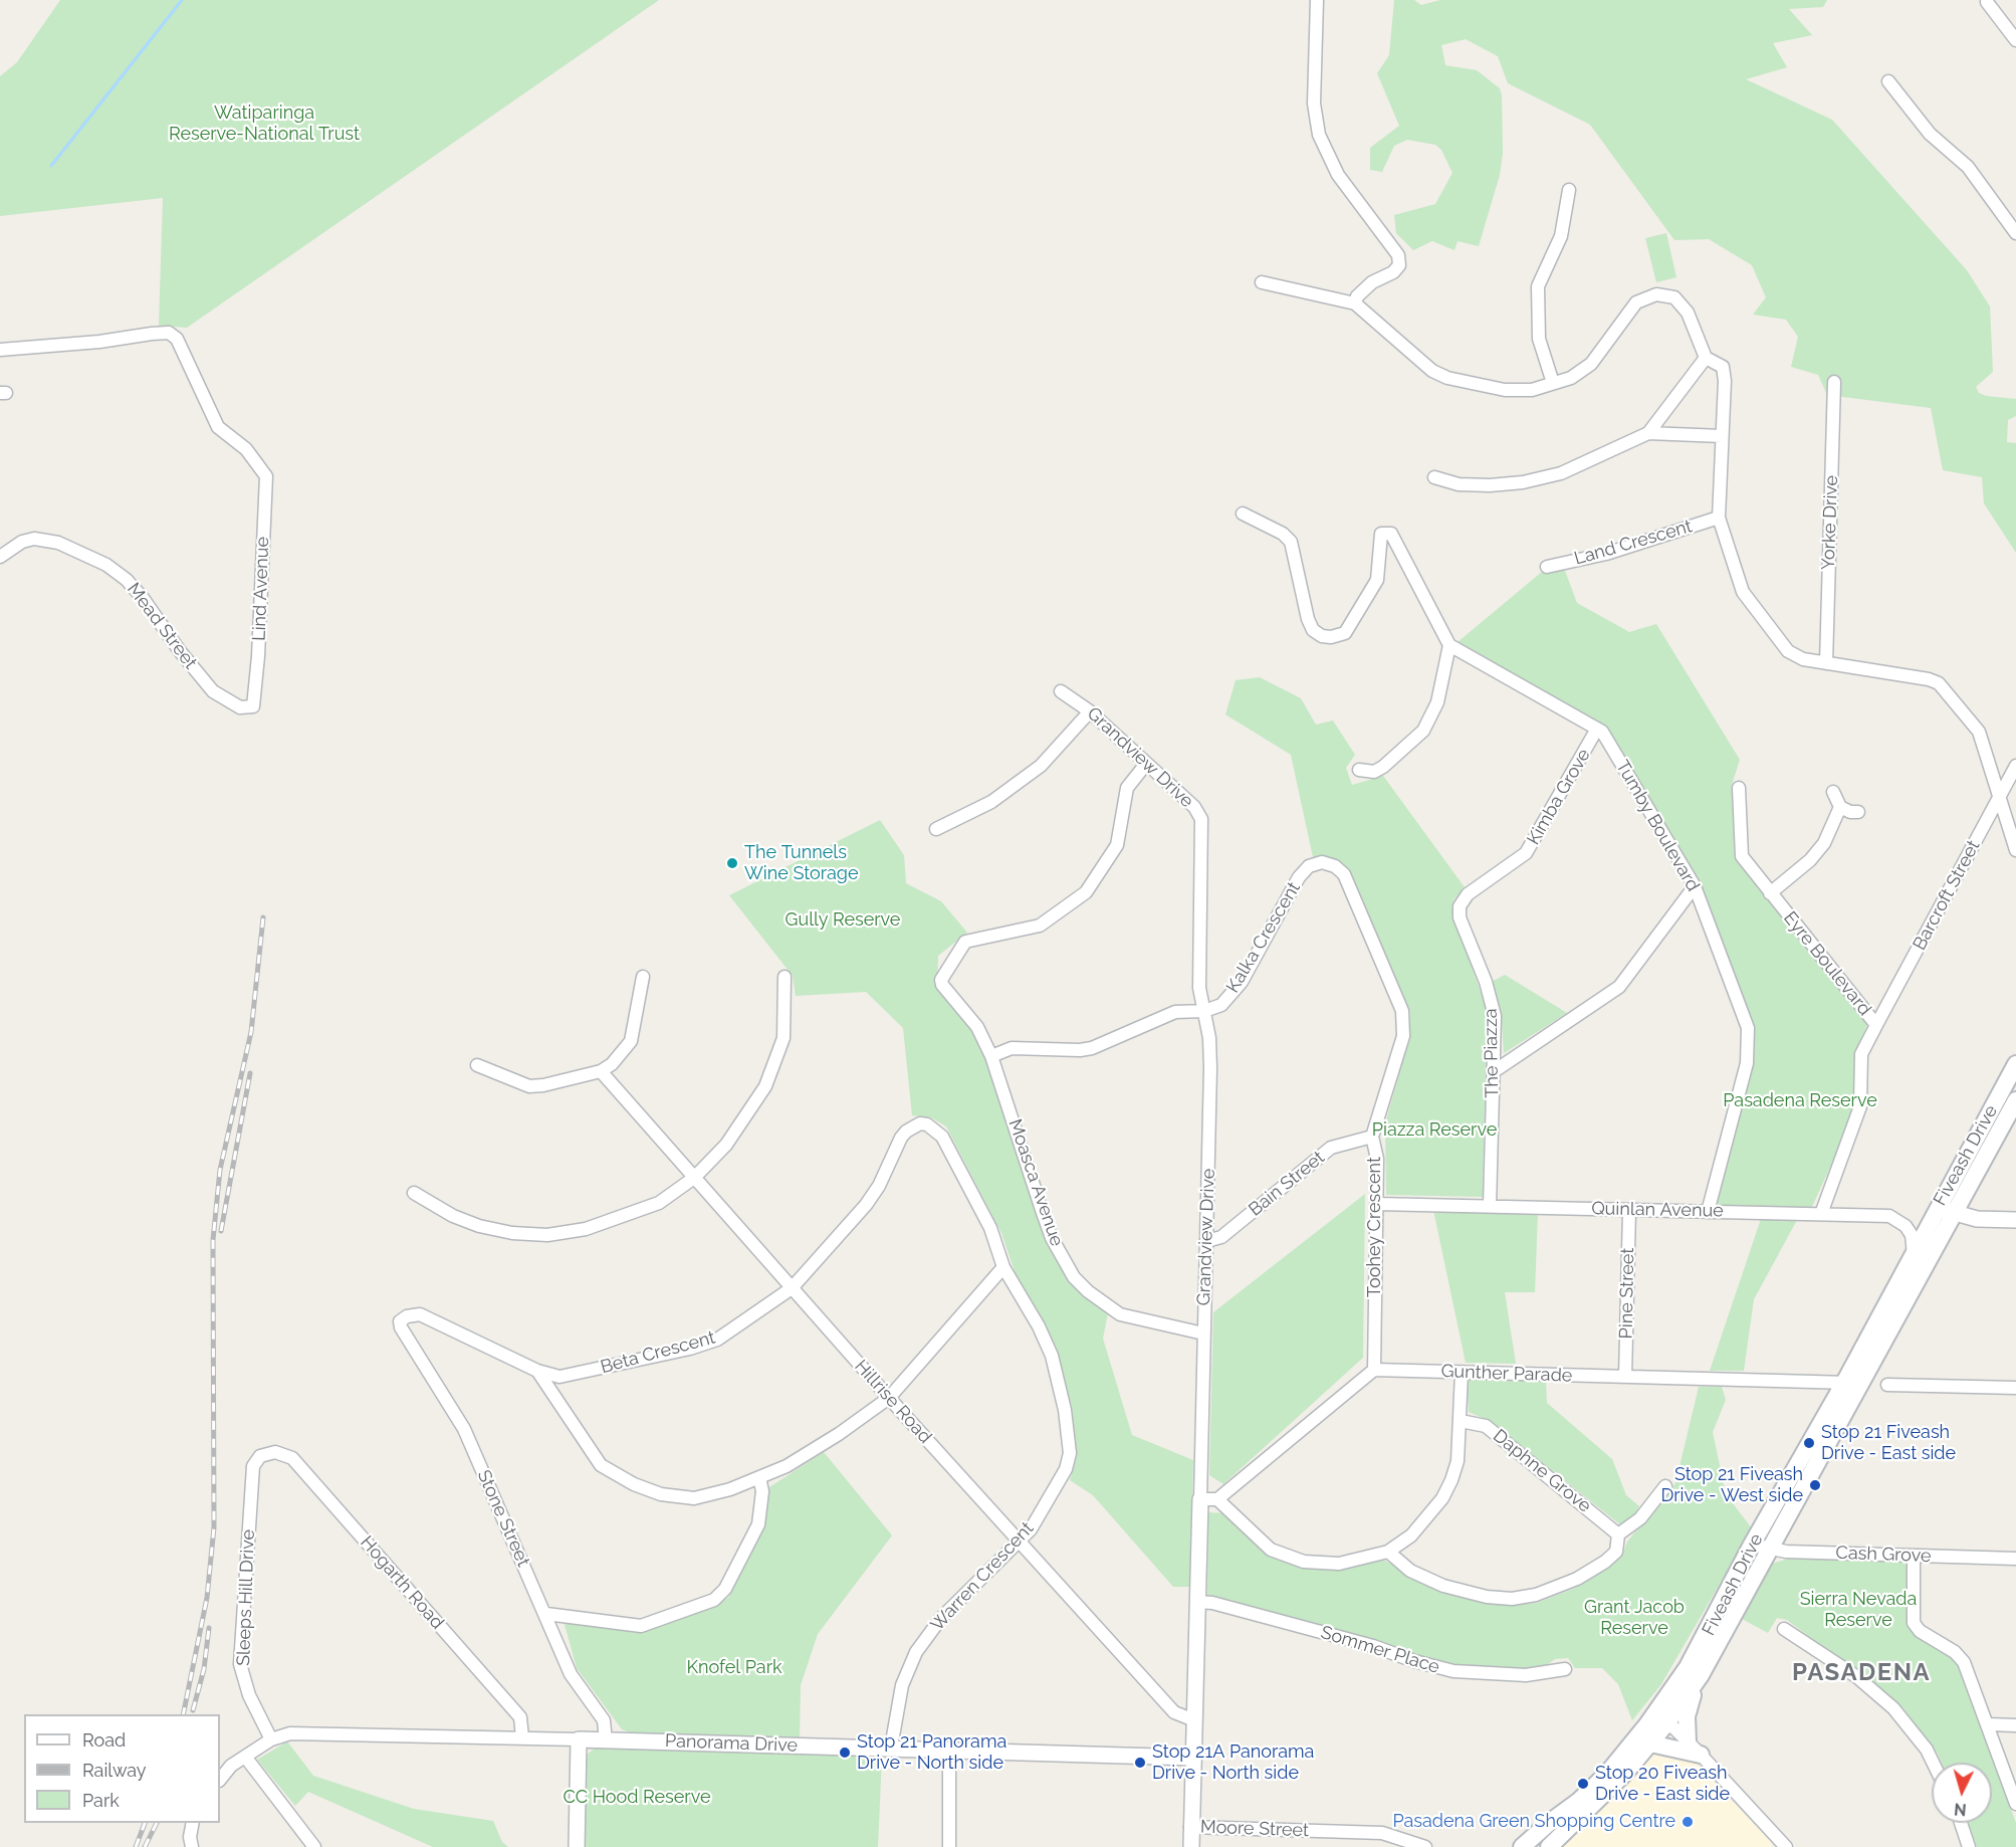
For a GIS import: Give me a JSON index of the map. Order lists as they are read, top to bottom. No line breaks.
{"streets":{"main road":["Fiveash Drive"],"street":["Yorke Drive","Land Crescent","Lind Avenue","Mead Street","Grandview Drive","Kimba Grove","Tumby Boulevard","Barcroft Street","Kalka Crescent","Eyre Boulevard","The Piazza","Moasca Avenue","Bain Street","Quinlan Avenue","Toohey Crescent","Pine Street","Beta Crescent","Gunther Parade","Hillrise Road","Daphne Grove","Stone Street","Cash Grove","Warren Crescent","Hogarth Road","Sleeps Hill Drive","Sommer Place","Panorama Drive","Moore Street"]},"crossings":[["Lind Avenue","Mead Street"],["Grandview Drive","Kalka Crescent"],["Grandview Drive","Moasca Avenue"],["Grandview Drive","Bain Street"],["Grandview Drive","Hillrise Road"],["Grandview Drive","Sommer Place"],["Grandview Drive","Panorama Drive"],["Grandview Drive","Moore Street"],["Kimba Grove","Tumby Boulevard"],["Kimba Grove","The Piazza"],["Tumby Boulevard","Quinlan Avenue"],["Barcroft Street","Eyre Boulevard"],["Kalka Crescent","Toohey Crescent"],["Eyre Boulevard","Quinlan Avenue"],["The Piazza","Quinlan Avenue"],["Fiveash Drive","Quinlan Avenue"],["Fiveash Drive","Gunther Parade"],["Fiveash Drive","Cash Grove"],["Bain Street","Toohey Crescent"],["Quinlan Avenue","Toohey Crescent"],["Quinlan Avenue","Pine Street"],["Toohey Crescent","Gunther Parade"],["Pine Street","Gunther Parade"],["Beta Crescent","Hillrise Road"],["Beta Crescent","Stone Street"],["Beta Crescent","Warren Crescent"],["Hillrise Road","Warren Crescent"],["Stone Street","Panorama Drive"],["Warren Crescent","Panorama Drive"],["Hogarth Road","Sleeps Hill Drive"],["Hogarth Road","Panorama Drive"],["Sleeps Hill Drive","Panorama Drive"]],"districts":["PASADENA"],"parks":["Watiparinga Reserve-National Trust","Gully Reserve","Pasadena Reserve","Piazza Reserve","Sierra Nevada Reserve","Grant Jacob Reserve","Knofel Park","CC Hood Reserve"],"places":["The Tunnels Wine Storage","Stop 21 Fiveash Drive - East side","Stop 21 Fiveash Drive - West side","Stop 21 Panorama Drive - North side","Stop 21A Panorama Drive - North side","Stop 20 Fiveash Drive - East side","Pasadena Green Shopping Centre"],"legend":["Road","Railway","Park"],"north":"bottom"}
